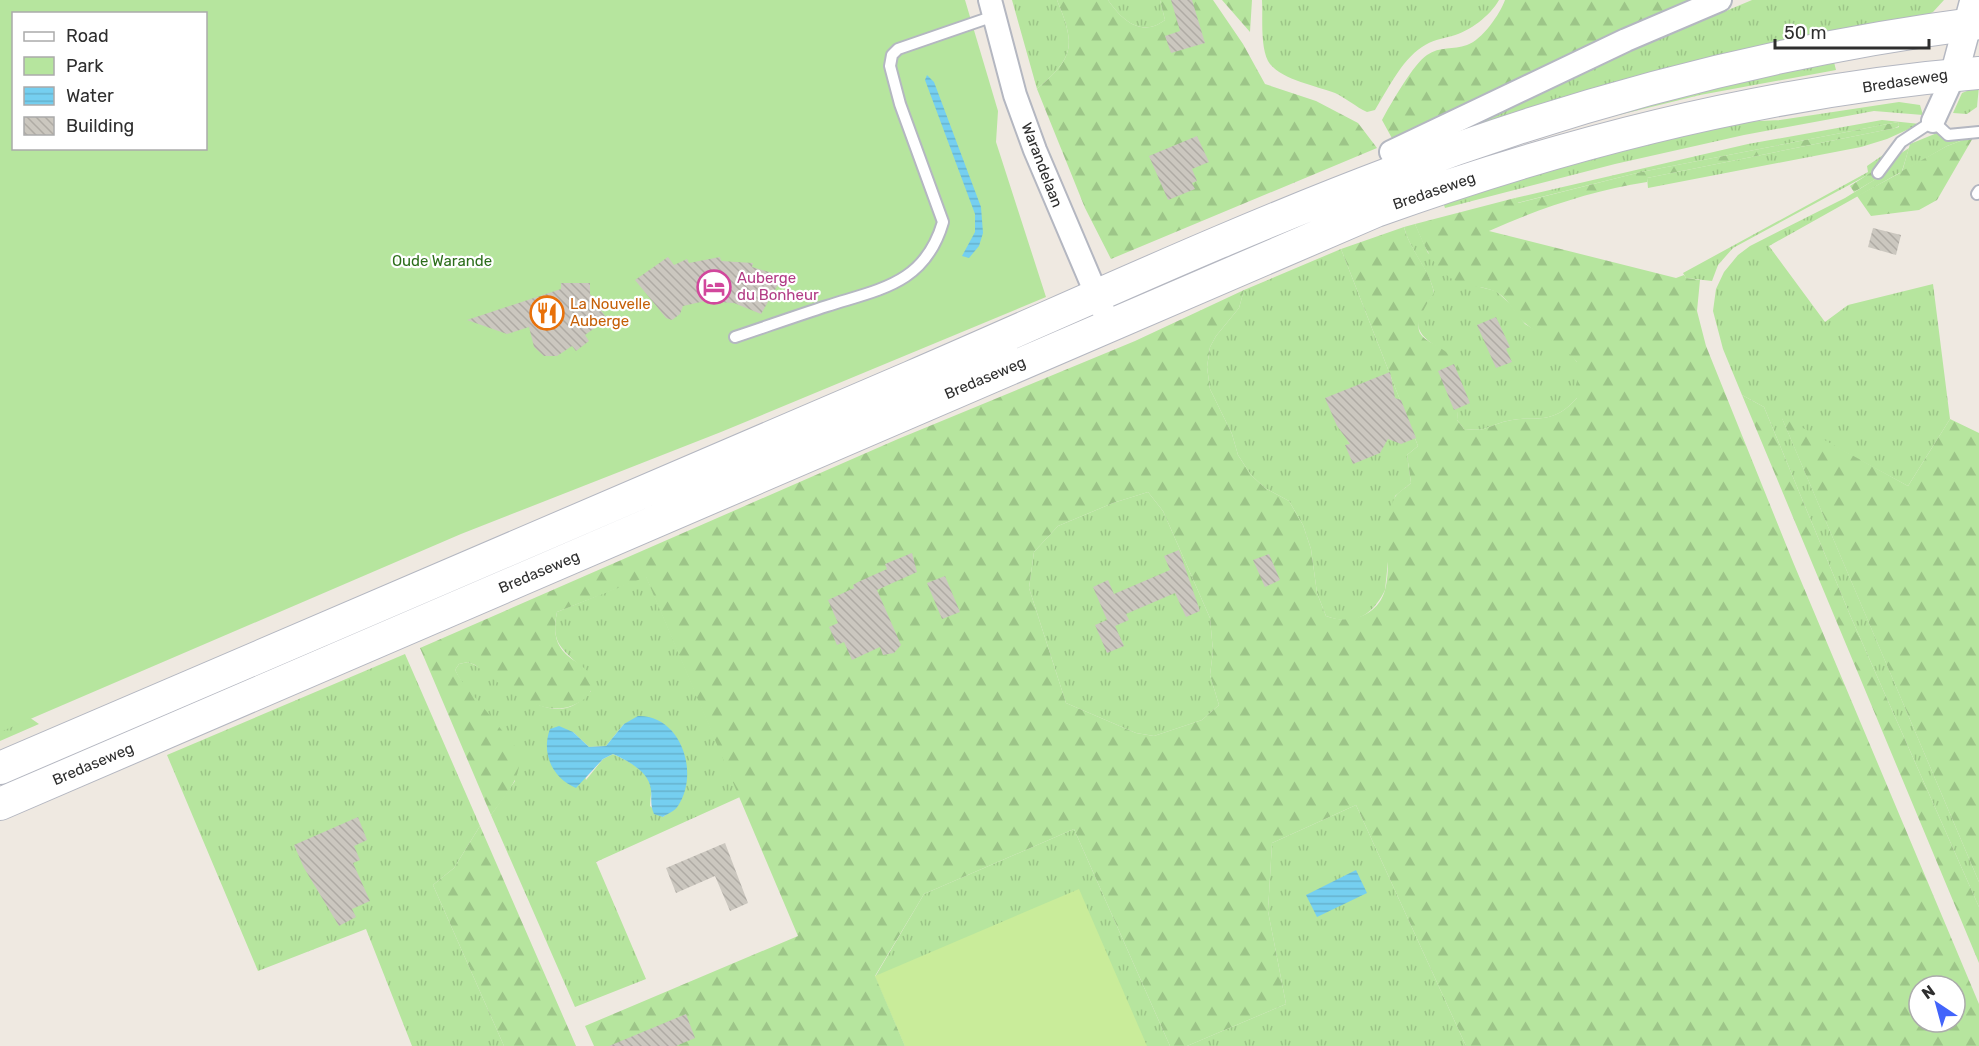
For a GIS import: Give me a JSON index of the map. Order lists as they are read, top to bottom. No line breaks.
{"streets":{"main road":["Bredaseweg"],"street":["Warandelaan"]},"crossings":[["Bredaseweg","Warandelaan"]],"parks":["Oude Warande"],"places":{"hotel":["Auberge du Bonheur"],"restaurant":["La Nouvelle Auberge"]},"legend":["Road","Park","Water","Building"],"scale_bar":"50 m","north":"top left"}
